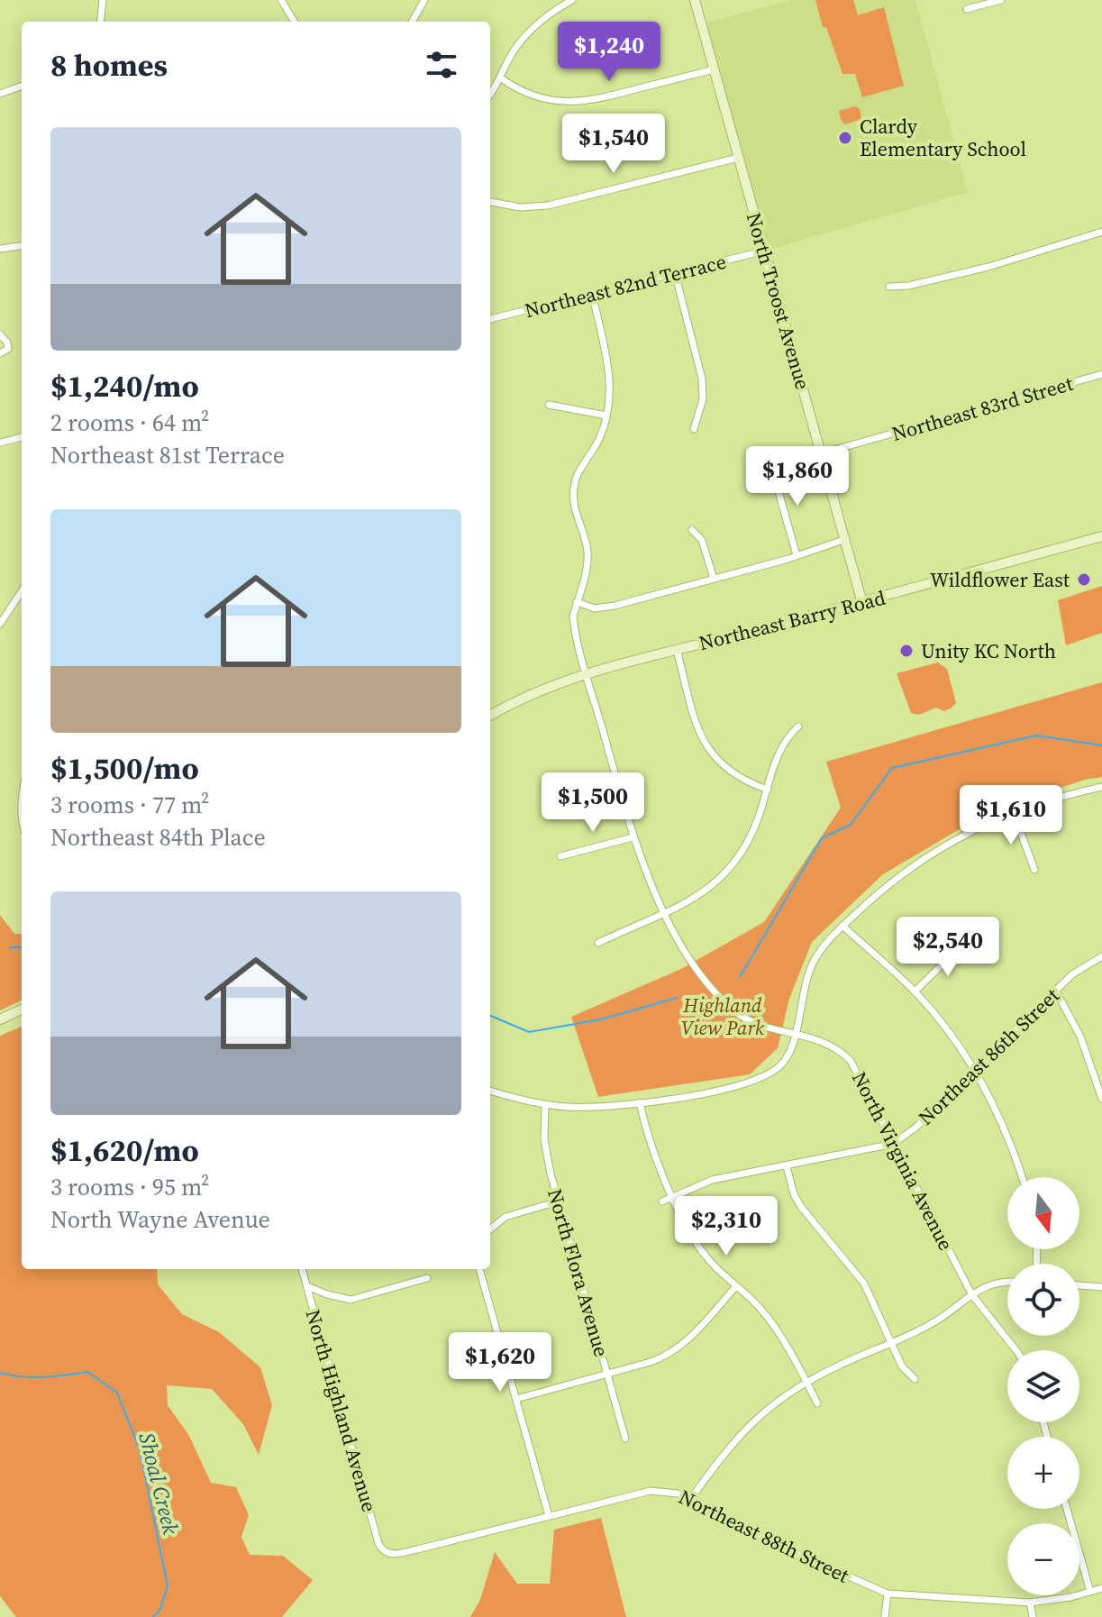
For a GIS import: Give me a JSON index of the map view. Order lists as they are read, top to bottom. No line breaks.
{"streets":{"main road":["North Troost Avenue","Northeast Barry Road"],"street":["Northeast 82nd Terrace","Northeast 83rd Street","Northeast 86th Street","North Virginia Avenue","North Flora Avenue","North Highland Avenue","Northeast 88th Street"]},"crossings":[["Northeast 82nd Terrace","North Troost Avenue"],["Northeast 82nd Terrace","North Virginia Avenue"],["North Troost Avenue","Northeast 83rd Street"],["North Troost Avenue","Northeast Barry Road"],["Northeast Barry Road","North Virginia Avenue"],["Northeast 86th Street","North Virginia Avenue"],["North Highland Avenue","Northeast 88th Street"]],"water":["Shoal Creek"],"parks":["Highland View Park"],"places":["Clardy Elementary School","Wildflower East","Unity KC North"],"north":"bottom","page":{"price":["$1,240","$1,540","$1,860","$1,500","$1,610","$2,540","$2,310","$1,620"],"heading":"8 homes","list":[{"name":"$1,240/mo","note":"2 rooms · 64 m² · Northeast 81st Terrace"},{"name":"$1,500/mo","note":"3 rooms · 77 m² · Northeast 84th Place"},{"name":"$1,620/mo","note":"3 rooms · 95 m² · North Wayne Avenue"}],"map_buttons":["+","−"]}}
